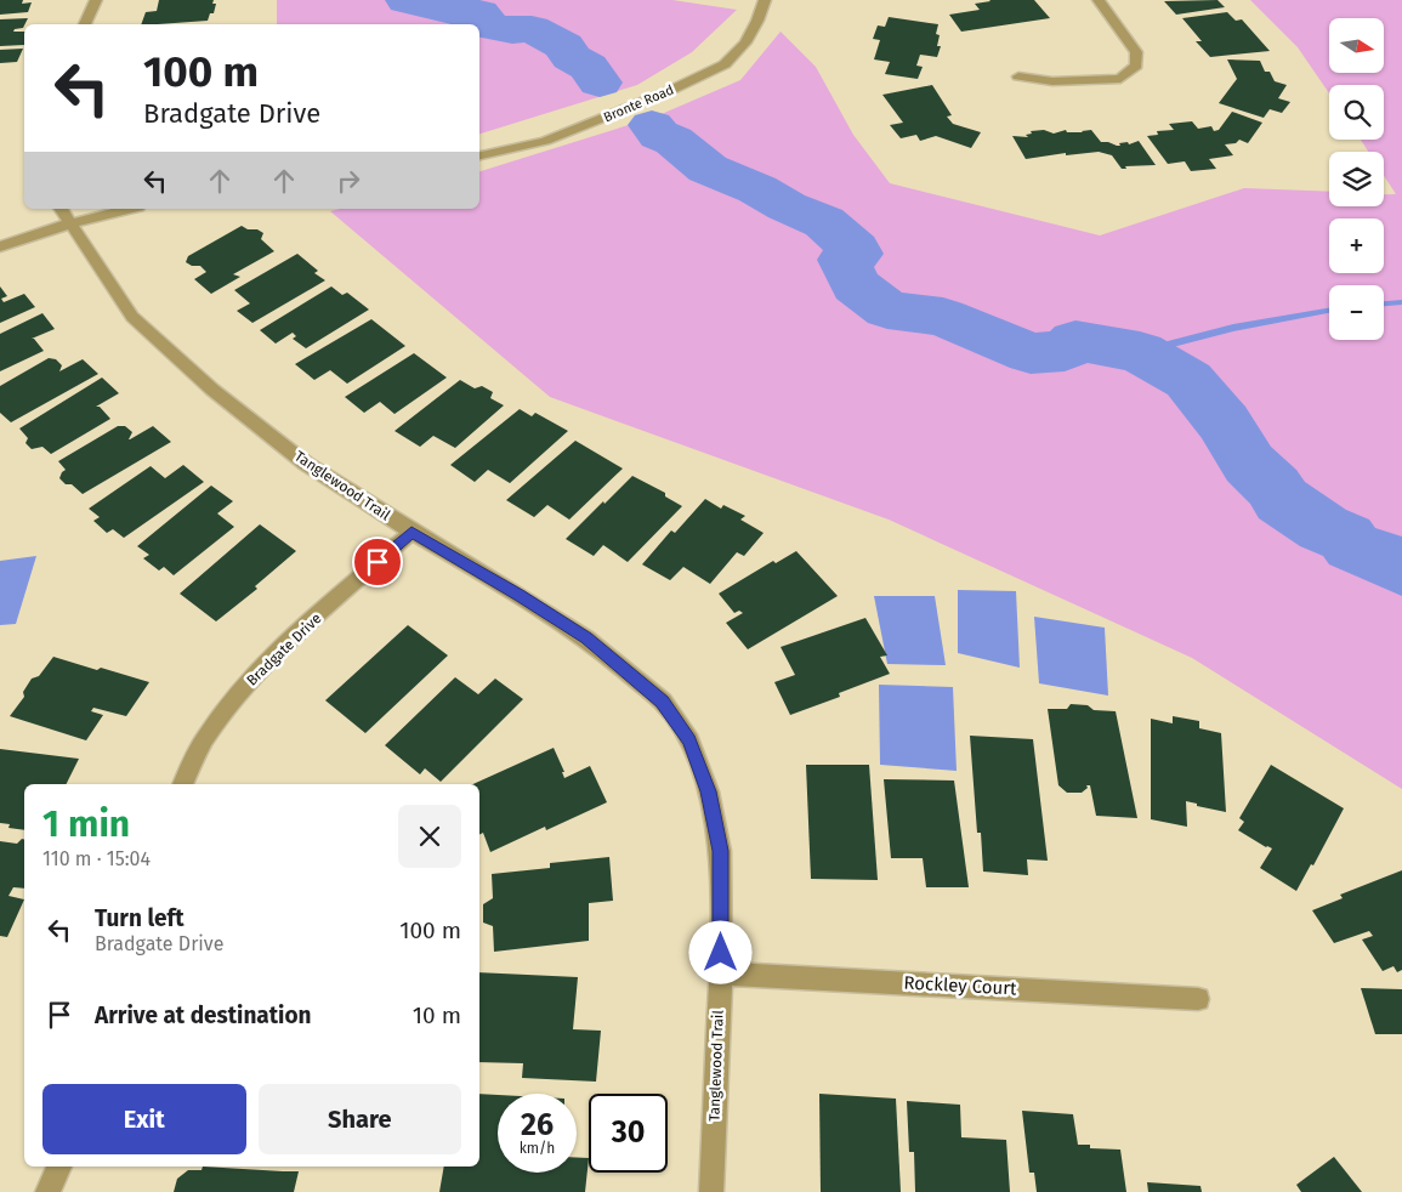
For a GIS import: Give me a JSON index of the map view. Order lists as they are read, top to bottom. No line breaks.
{"streets":{"street":["Bronte Road","Tanglewood Trail","Bradgate Drive","Rockley Court"]},"crossings":[["Tanglewood Trail","Bradgate Drive"],["Tanglewood Trail","Rockley Court"]],"north":"right","page":{"map_buttons":["+","−"],"turn":["100 m","Bradgate Drive"],"heading":["1 min","110 m · 15:04"],"list":[{"name":"Turn left","note":"Bradgate Drive","value":"100 m"},{"name":"Arrive at destination","value":"10 m"}],"buttons":["Exit","Share"],"speed":"26 km/h","limit":"30"}}
